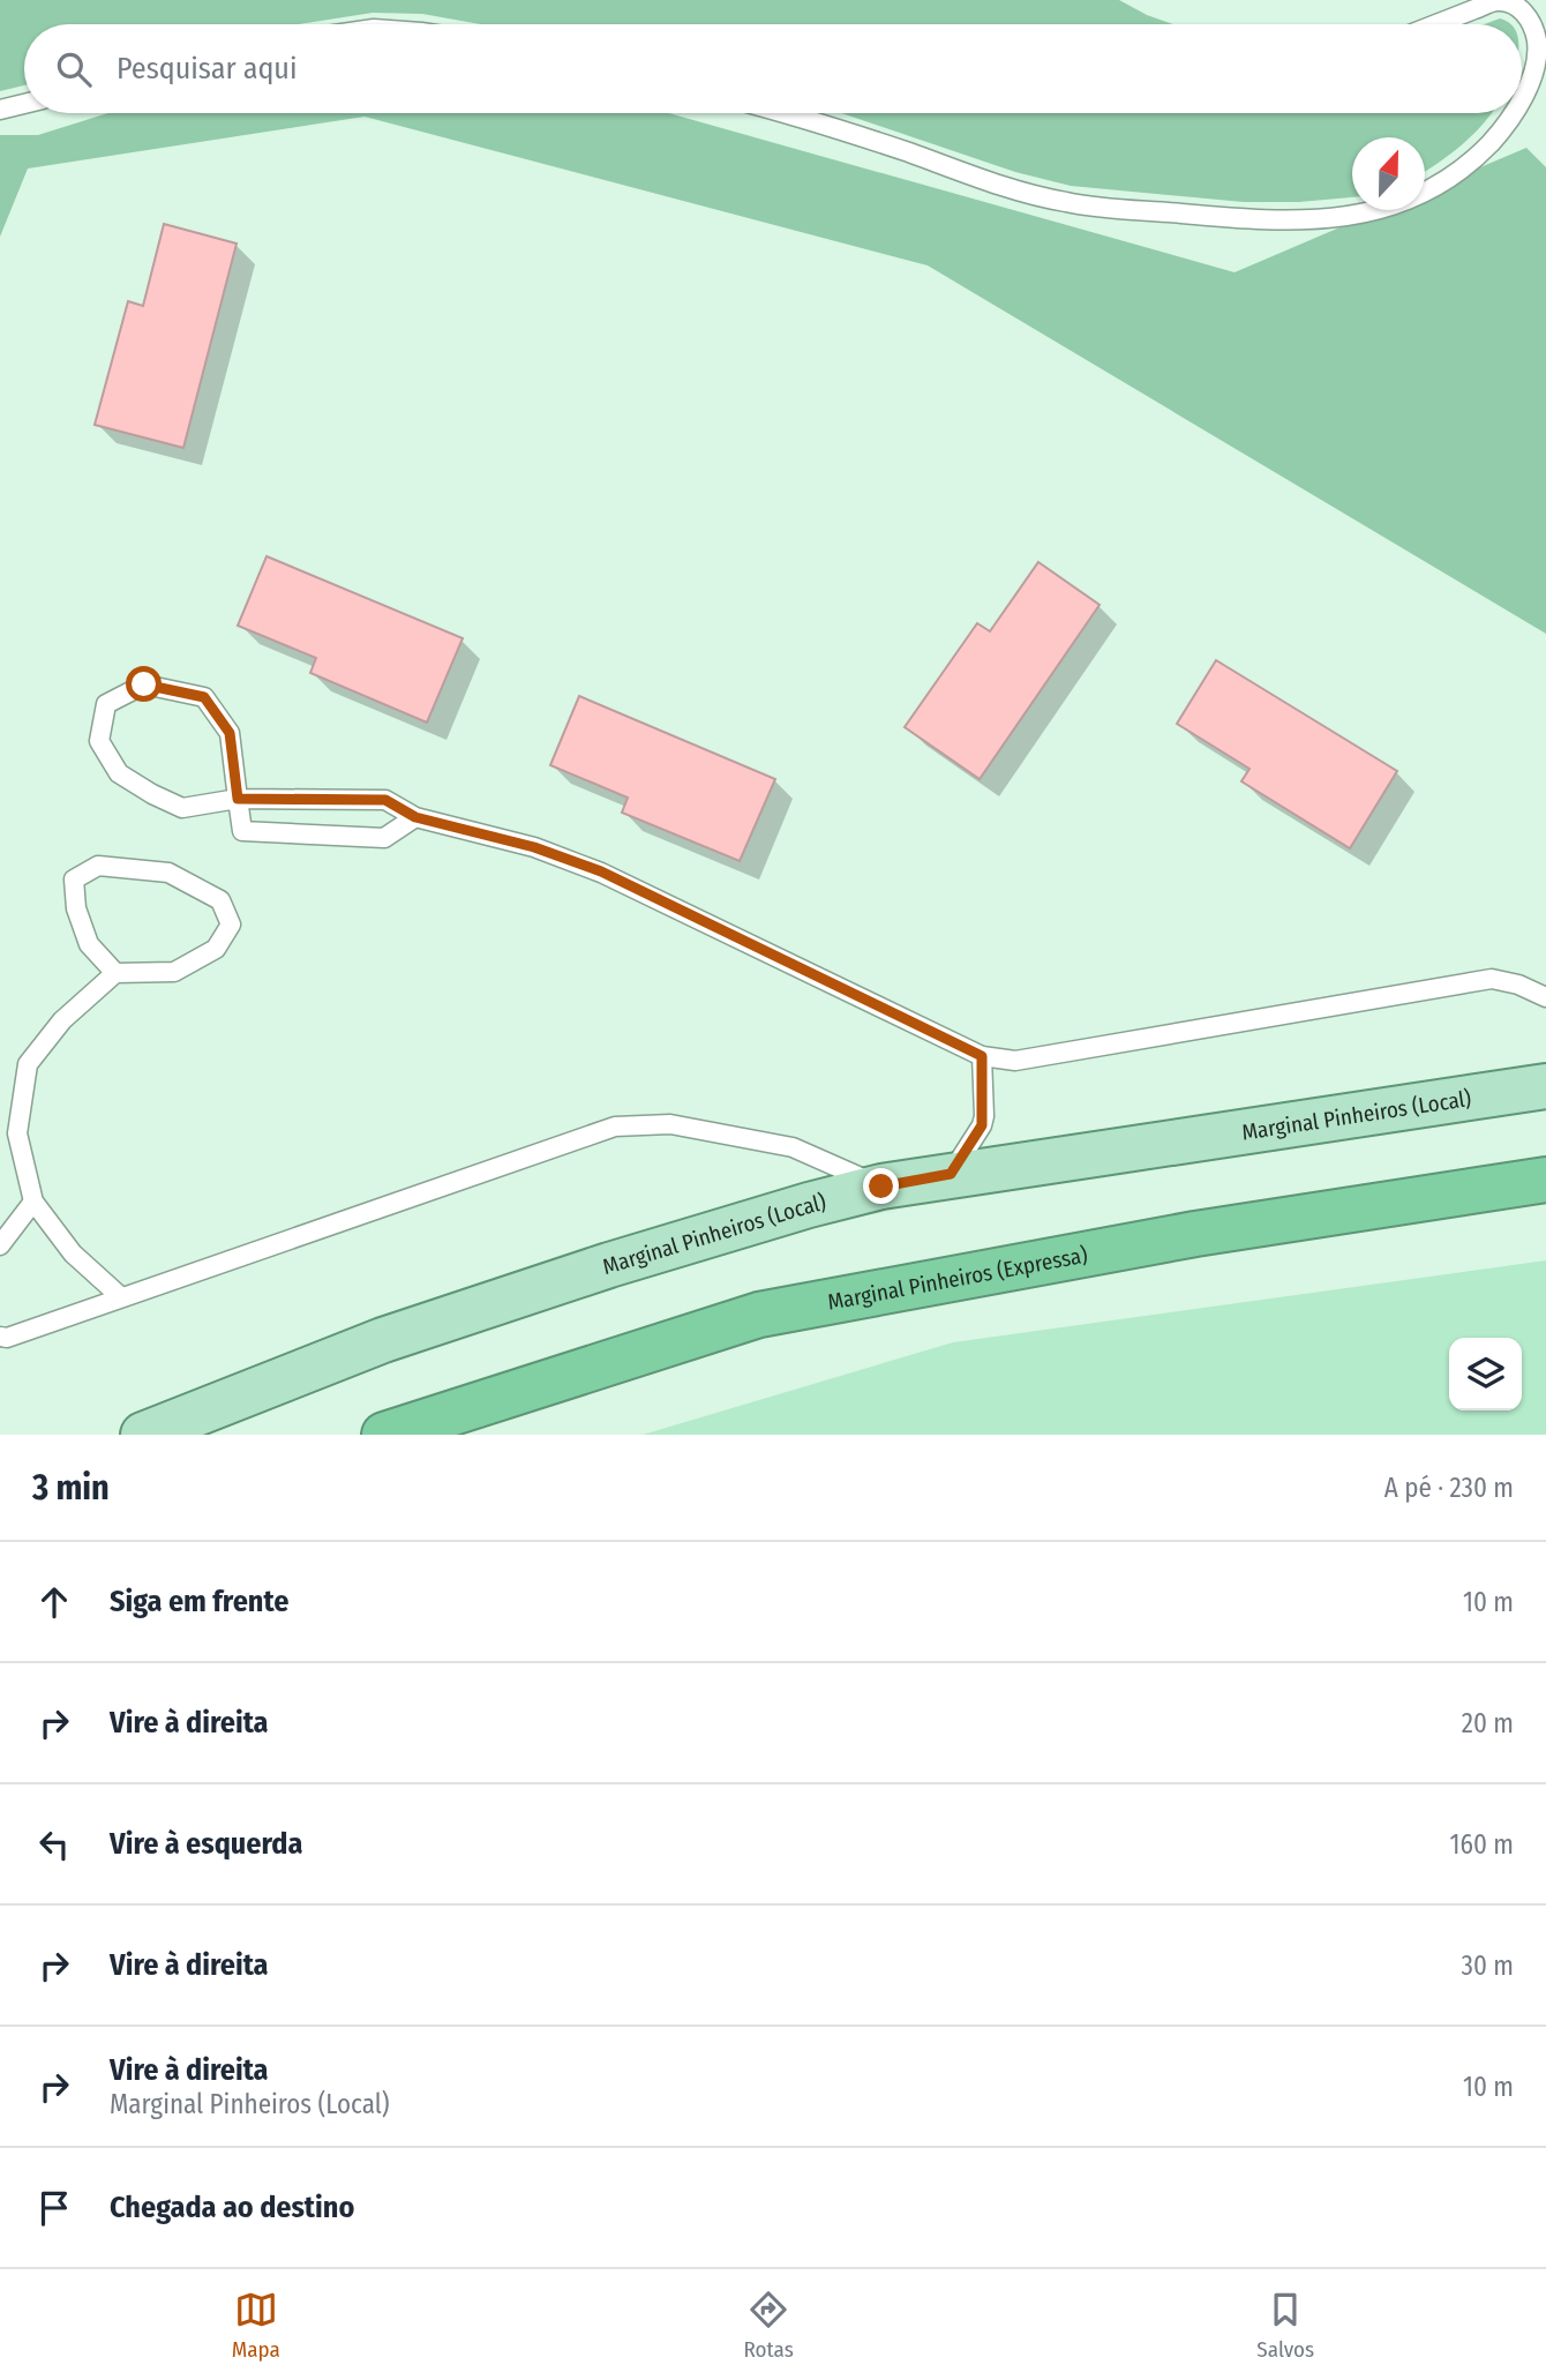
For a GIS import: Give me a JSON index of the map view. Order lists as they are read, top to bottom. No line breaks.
{"streets":{"highway":["Marginal Pinheiros (Expressa)"],"main road":["Marginal Pinheiros (Local)"]},"north":"top","page":{"search":"Pesquisar aqui","heading":["3 min","A pé · 230 m"],"list":[["Siga em frente","10 m"],["Vire à direita","20 m"],["Vire à esquerda","160 m"],["Vire à direita","30 m"],["Vire à direita","Marginal Pinheiros (Local)","10 m"],"Chegada ao destino"],"nav":["Mapa","Rotas","Salvos"]}}
